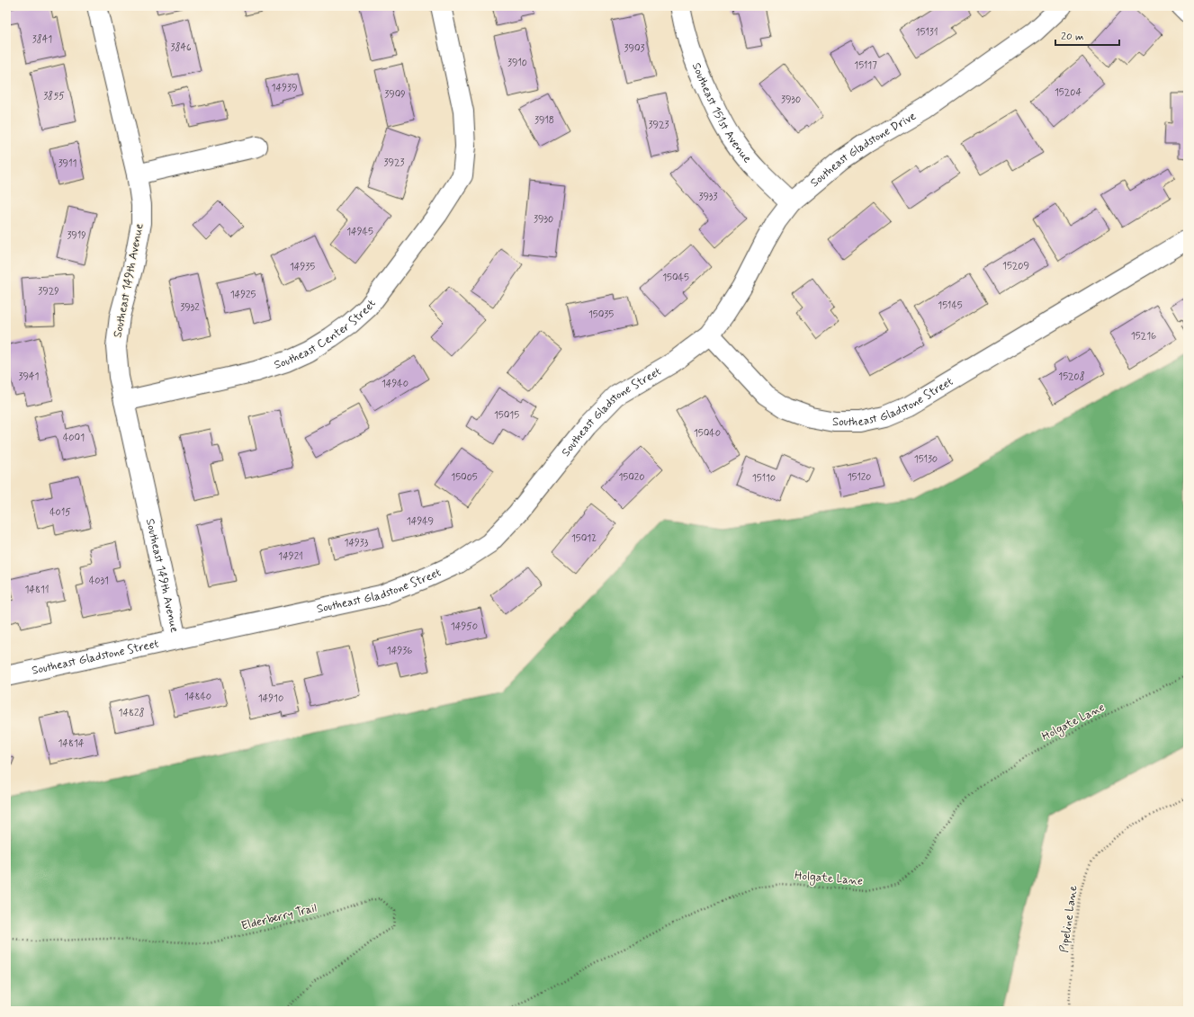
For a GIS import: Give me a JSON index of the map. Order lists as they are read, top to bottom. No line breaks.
{"streets":{"street":["Southeast 151st Avenue","Southeast Gladstone Drive","Southeast 149th Avenue","Southeast Center Street","Southeast Gladstone Street"],"path":["Holgate Lane","Elderberry Trail","Pipeline Lane"]},"crossings":[["Southeast 151st Avenue","Southeast Gladstone Drive"],["Southeast Gladstone Drive","Southeast Gladstone Street"],["Southeast 149th Avenue","Southeast Center Street"],["Southeast 149th Avenue","Southeast Gladstone Street"]],"house_numbers":["15131","3841","3846","3903","3910","15117","14939","15204","3909","3855","3930","3918","3923","3923","3911","3933","3930","14945","3919","15209","14935","15045","3929","14925","15145","3932","15035","15216","3941","15208","14940","15015","15040","4001","15130","15005","15020","15120","15110","4015","14949","15012","14933","14921","4031","14811","14950","14936","14840","14910","14828","14814"],"scale_bar":"20 m"}
